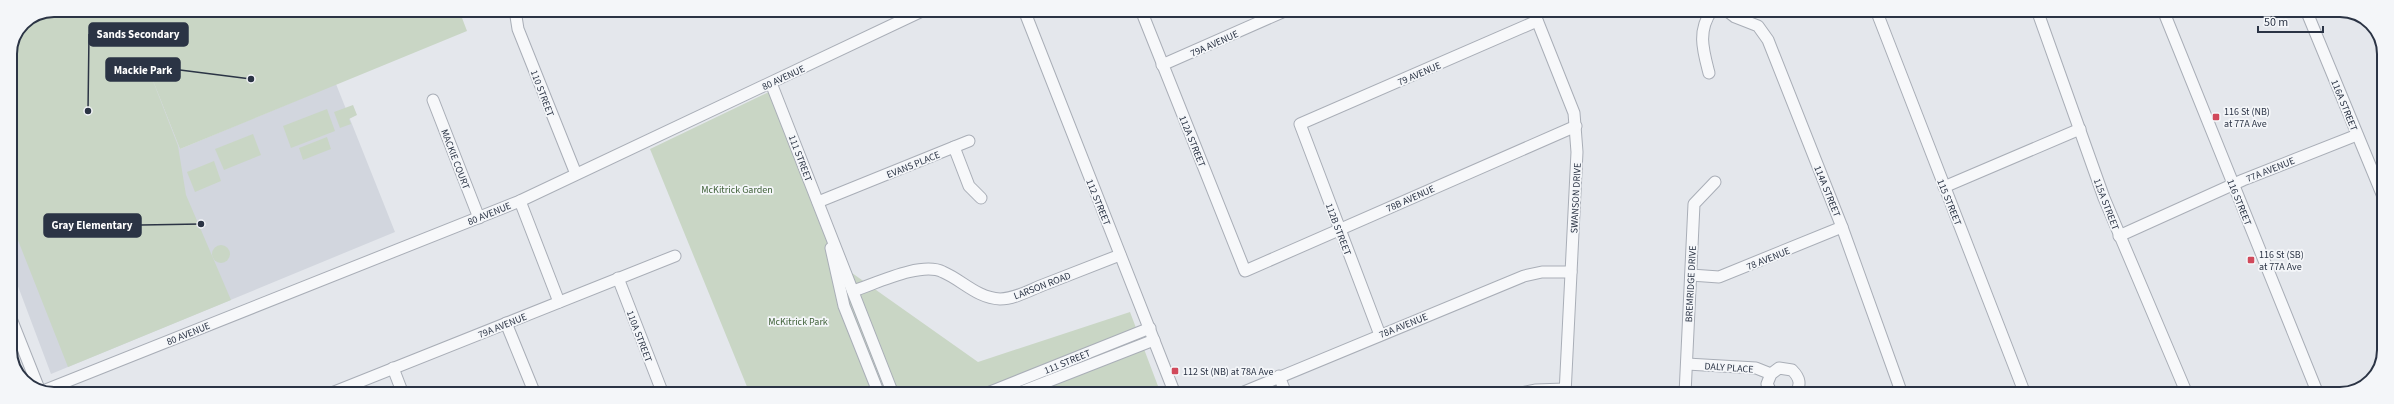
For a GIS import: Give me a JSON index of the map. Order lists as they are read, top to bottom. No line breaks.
{"streets":{"street":["79A AVENUE","79 AVENUE","80 AVENUE","110 STREET","116A STREET","112A STREET","111 STREET","MACKIE COURT","EVANS PLACE","77A AVENUE","114A STREET","78B AVENUE","SWANSON DRIVE","112 STREET","115 STREET","116 STREET","115A STREET","112B STREET","78 AVENUE","BREMRIDGE DRIVE","LARSON ROAD","78A AVENUE","110A STREET","DALY PLACE"]},"crossings":[["79A AVENUE","112A STREET"],["79A AVENUE","110A STREET"],["79 AVENUE","SWANSON DRIVE"],["79 AVENUE","112B STREET"],["80 AVENUE","110 STREET"],["80 AVENUE","111 STREET"],["80 AVENUE","MACKIE COURT"],["116A STREET","77A AVENUE"],["112A STREET","78B AVENUE"],["111 STREET","EVANS PLACE"],["111 STREET","112 STREET"],["111 STREET","LARSON ROAD"],["77A AVENUE","116 STREET"],["77A AVENUE","115A STREET"],["114A STREET","78 AVENUE"],["78B AVENUE","SWANSON DRIVE"],["78B AVENUE","112B STREET"],["SWANSON DRIVE","78A AVENUE"],["112 STREET","LARSON ROAD"],["112B STREET","78A AVENUE"],["78 AVENUE","BREMRIDGE DRIVE"],["BREMRIDGE DRIVE","DALY PLACE"]],"parks":["McKitrick Garden","McKitrick Park"],"places":{"other":["Mackie Park","Sands Secondary","Gray Elementary"],"transit":["116 St (NB) at 77A Ave","116 St (SB) at 77A Ave","112 St (NB) at 78A Ave"]},"scale_bar":"50 m"}
